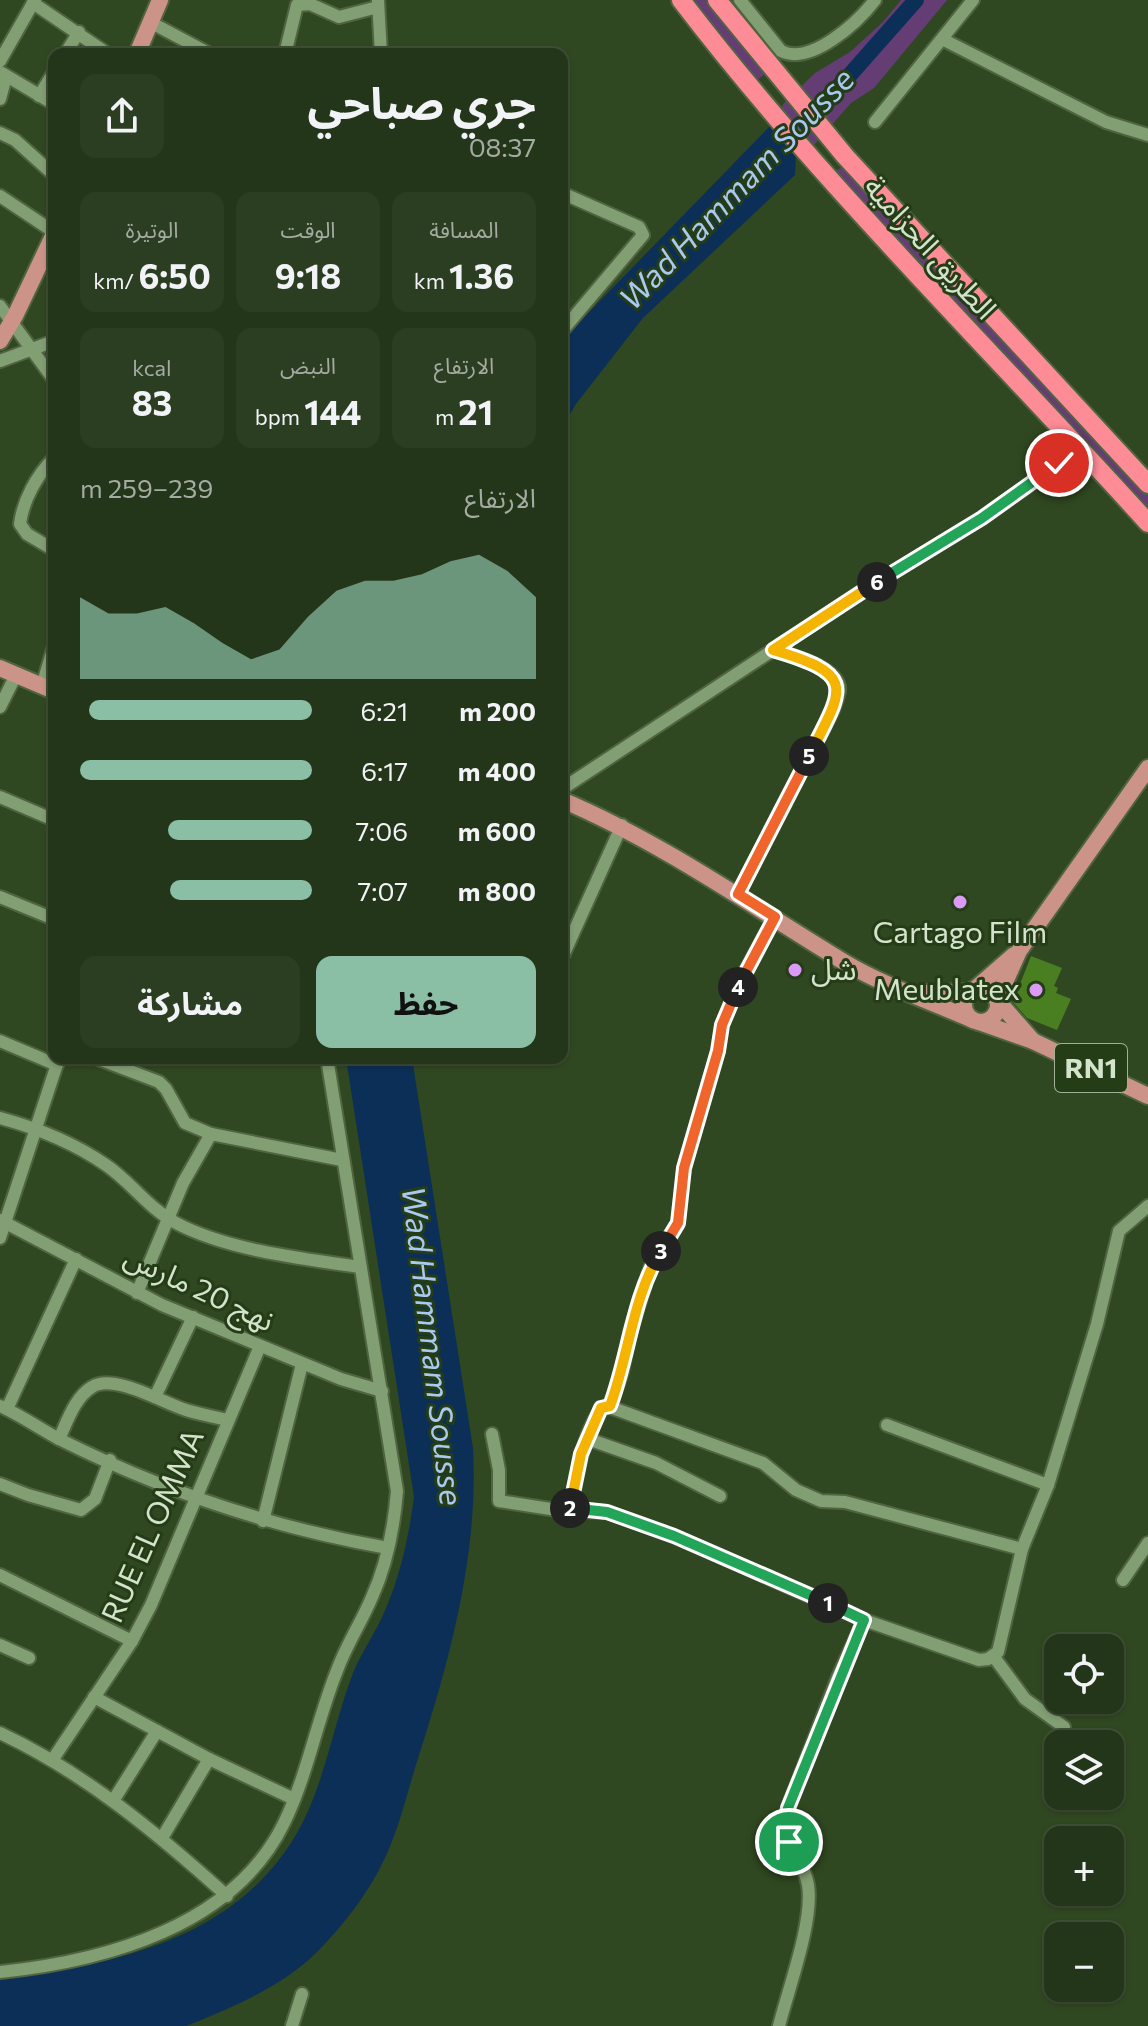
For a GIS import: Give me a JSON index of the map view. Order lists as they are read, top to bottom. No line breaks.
{"streets":{"highway":["الطريق الحزامية"],"main road":["RN1"],"street":["نهج 20 مارس","RUE EL OMMA"]},"crossings":[["نهج 20 مارس","RUE EL OMMA"]],"water":["Wad Hammam Sousse"],"places":["Cartago Film","شل","Meublatex"],"page":{"heading":["جري صباحي","08:37"],"stats":[["المسافة","1.36 km"],["الوقت","9:18"],["الوتيرة","6:50 /km"],["الارتفاع","21 m"],["النبض","144 bpm"],["kcal","83"]],"chart":["الارتفاع","239–259 m"],"pins":["6","5","4","3","2","1"],"list":[{"name":"200 m","note":"6:21"},{"name":"400 m","note":"6:17"},{"name":"600 m","note":"7:06"},{"name":"800 m","note":"7:07"}],"buttons":["حفظ","مشاركة"],"map_buttons":["+","−"]}}
